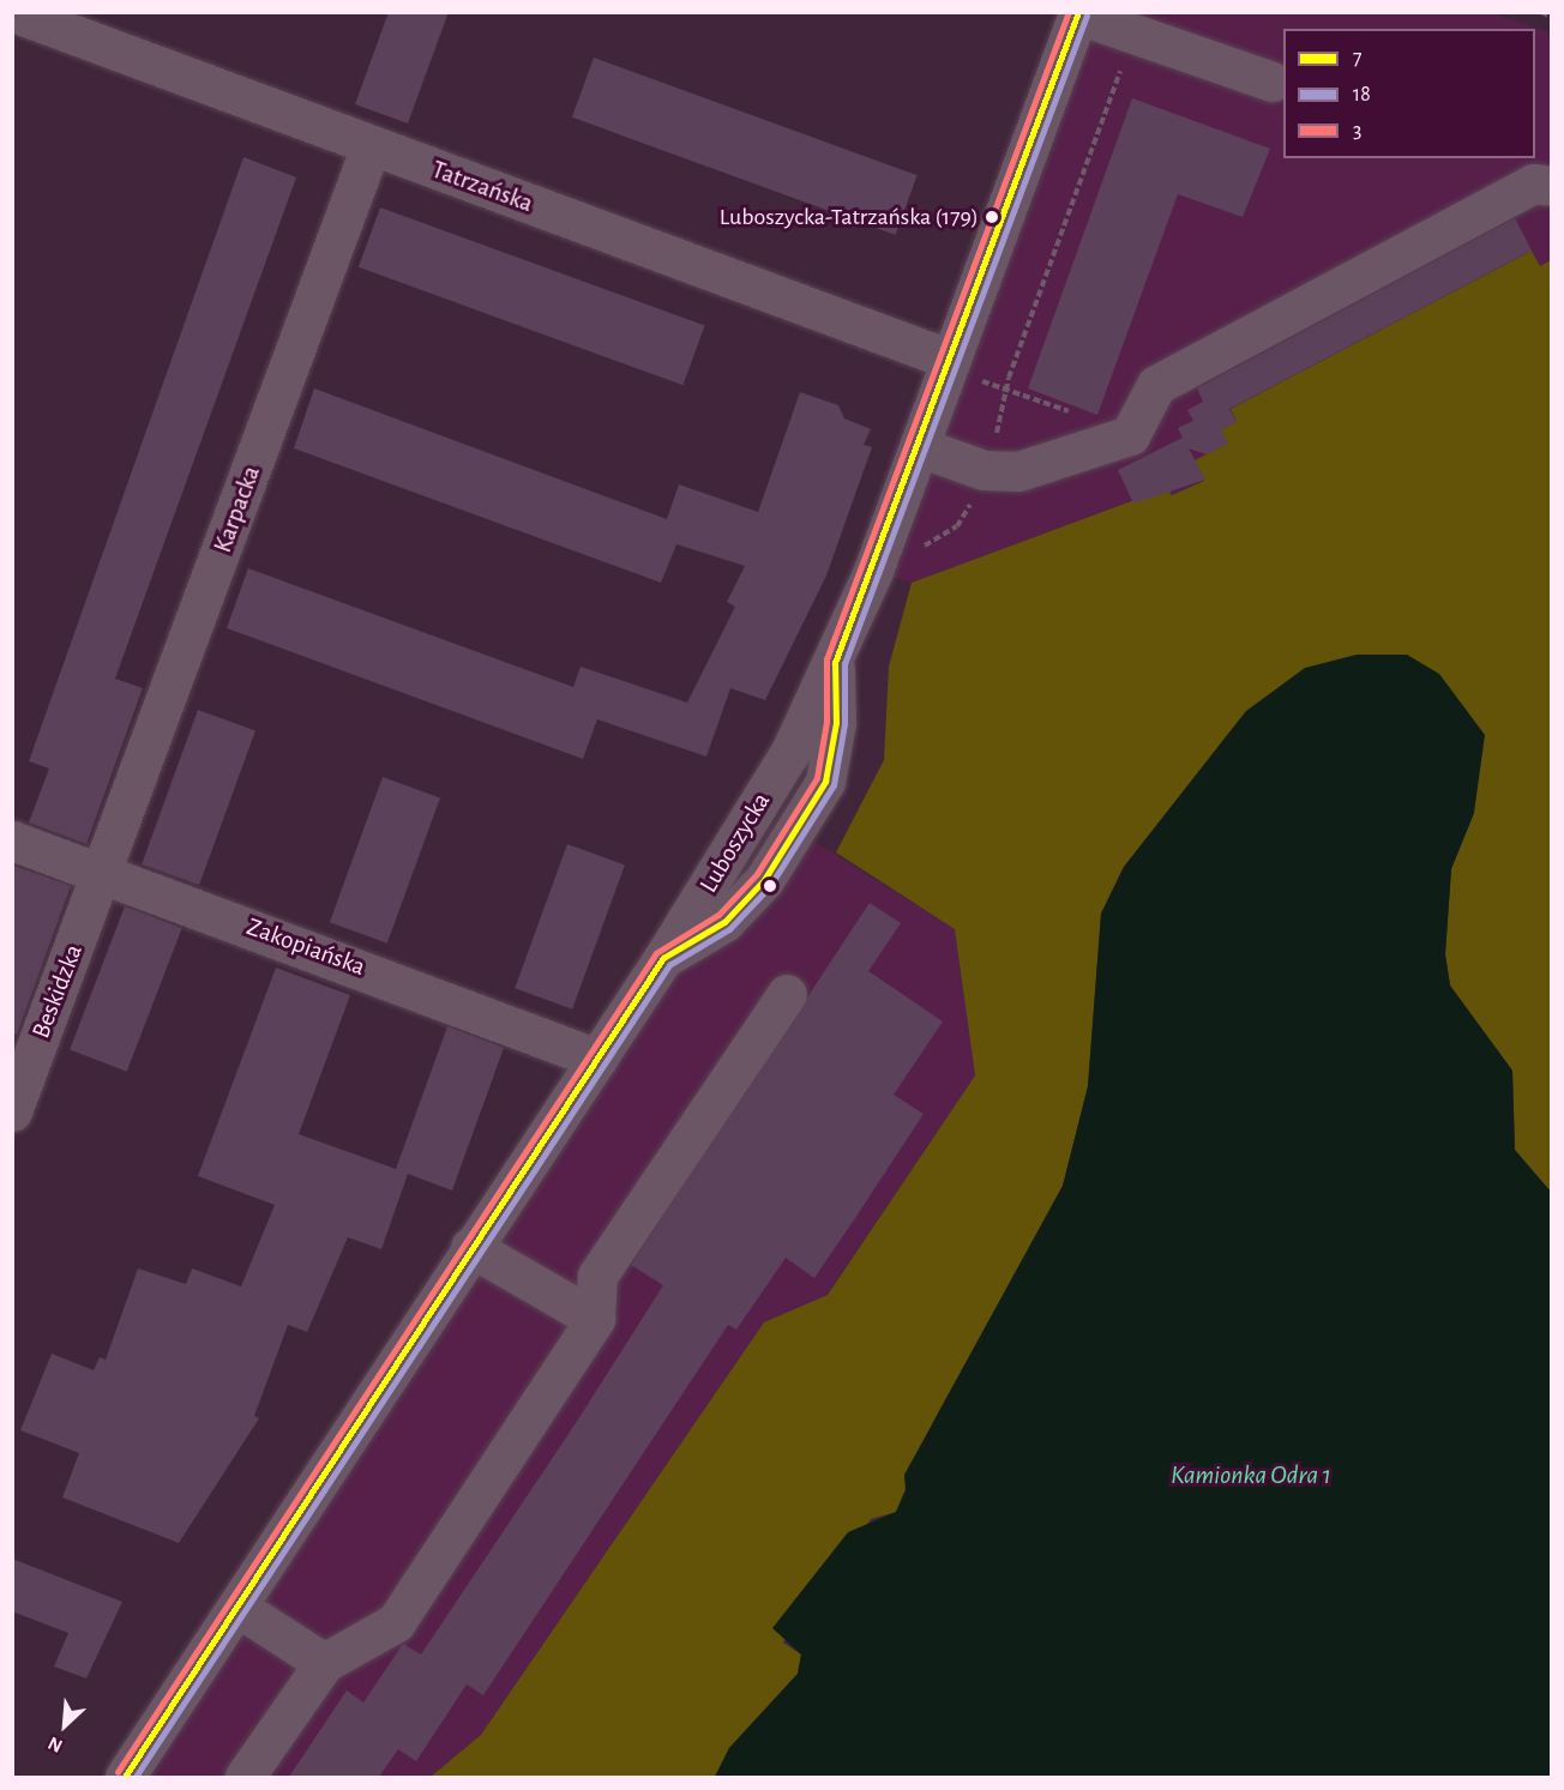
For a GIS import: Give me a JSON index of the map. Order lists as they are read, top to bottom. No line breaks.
{"streets":{"street":["Tatrzańska","Karpacka","Luboszycka","Zakopiańska","Beskidzka"]},"crossings":[["Tatrzańska","Karpacka"],["Tatrzańska","Luboszycka"],["Karpacka","Zakopiańska"],["Karpacka","Beskidzka"],["Luboszycka","Zakopiańska"],["Zakopiańska","Beskidzka"]],"water":["Kamionka Odra 1"],"places":["Luboszycka-Tatrzańska (179)"],"lines":["transit line 7","transit line 3","transit line 18"],"legend":["7","18","3"],"north":"bottom left"}
